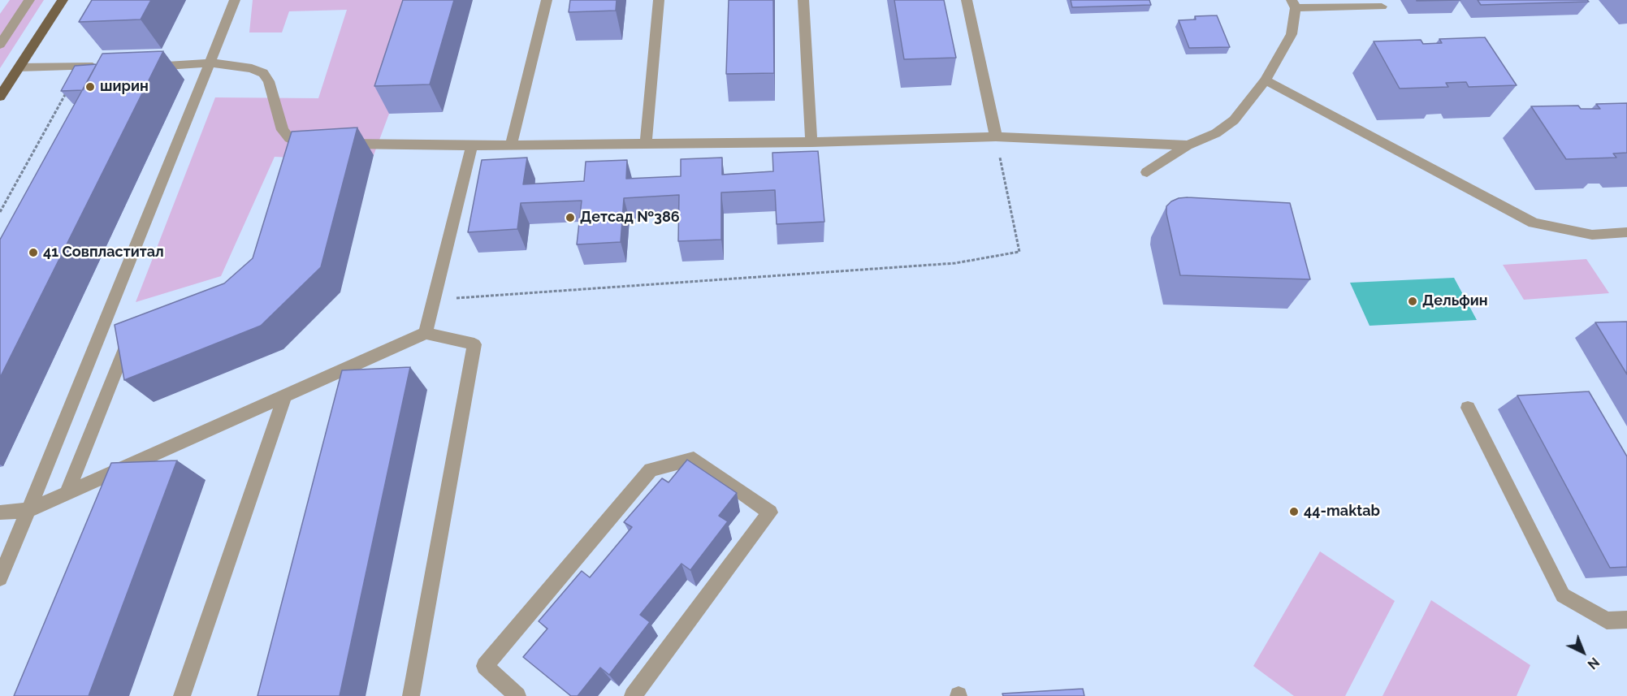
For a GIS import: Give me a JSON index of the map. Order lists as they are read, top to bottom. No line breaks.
{"places":["ширин","Детсад №386","41 Совпластитал","Дельфин","44-maktab"],"north":"bottom right"}
